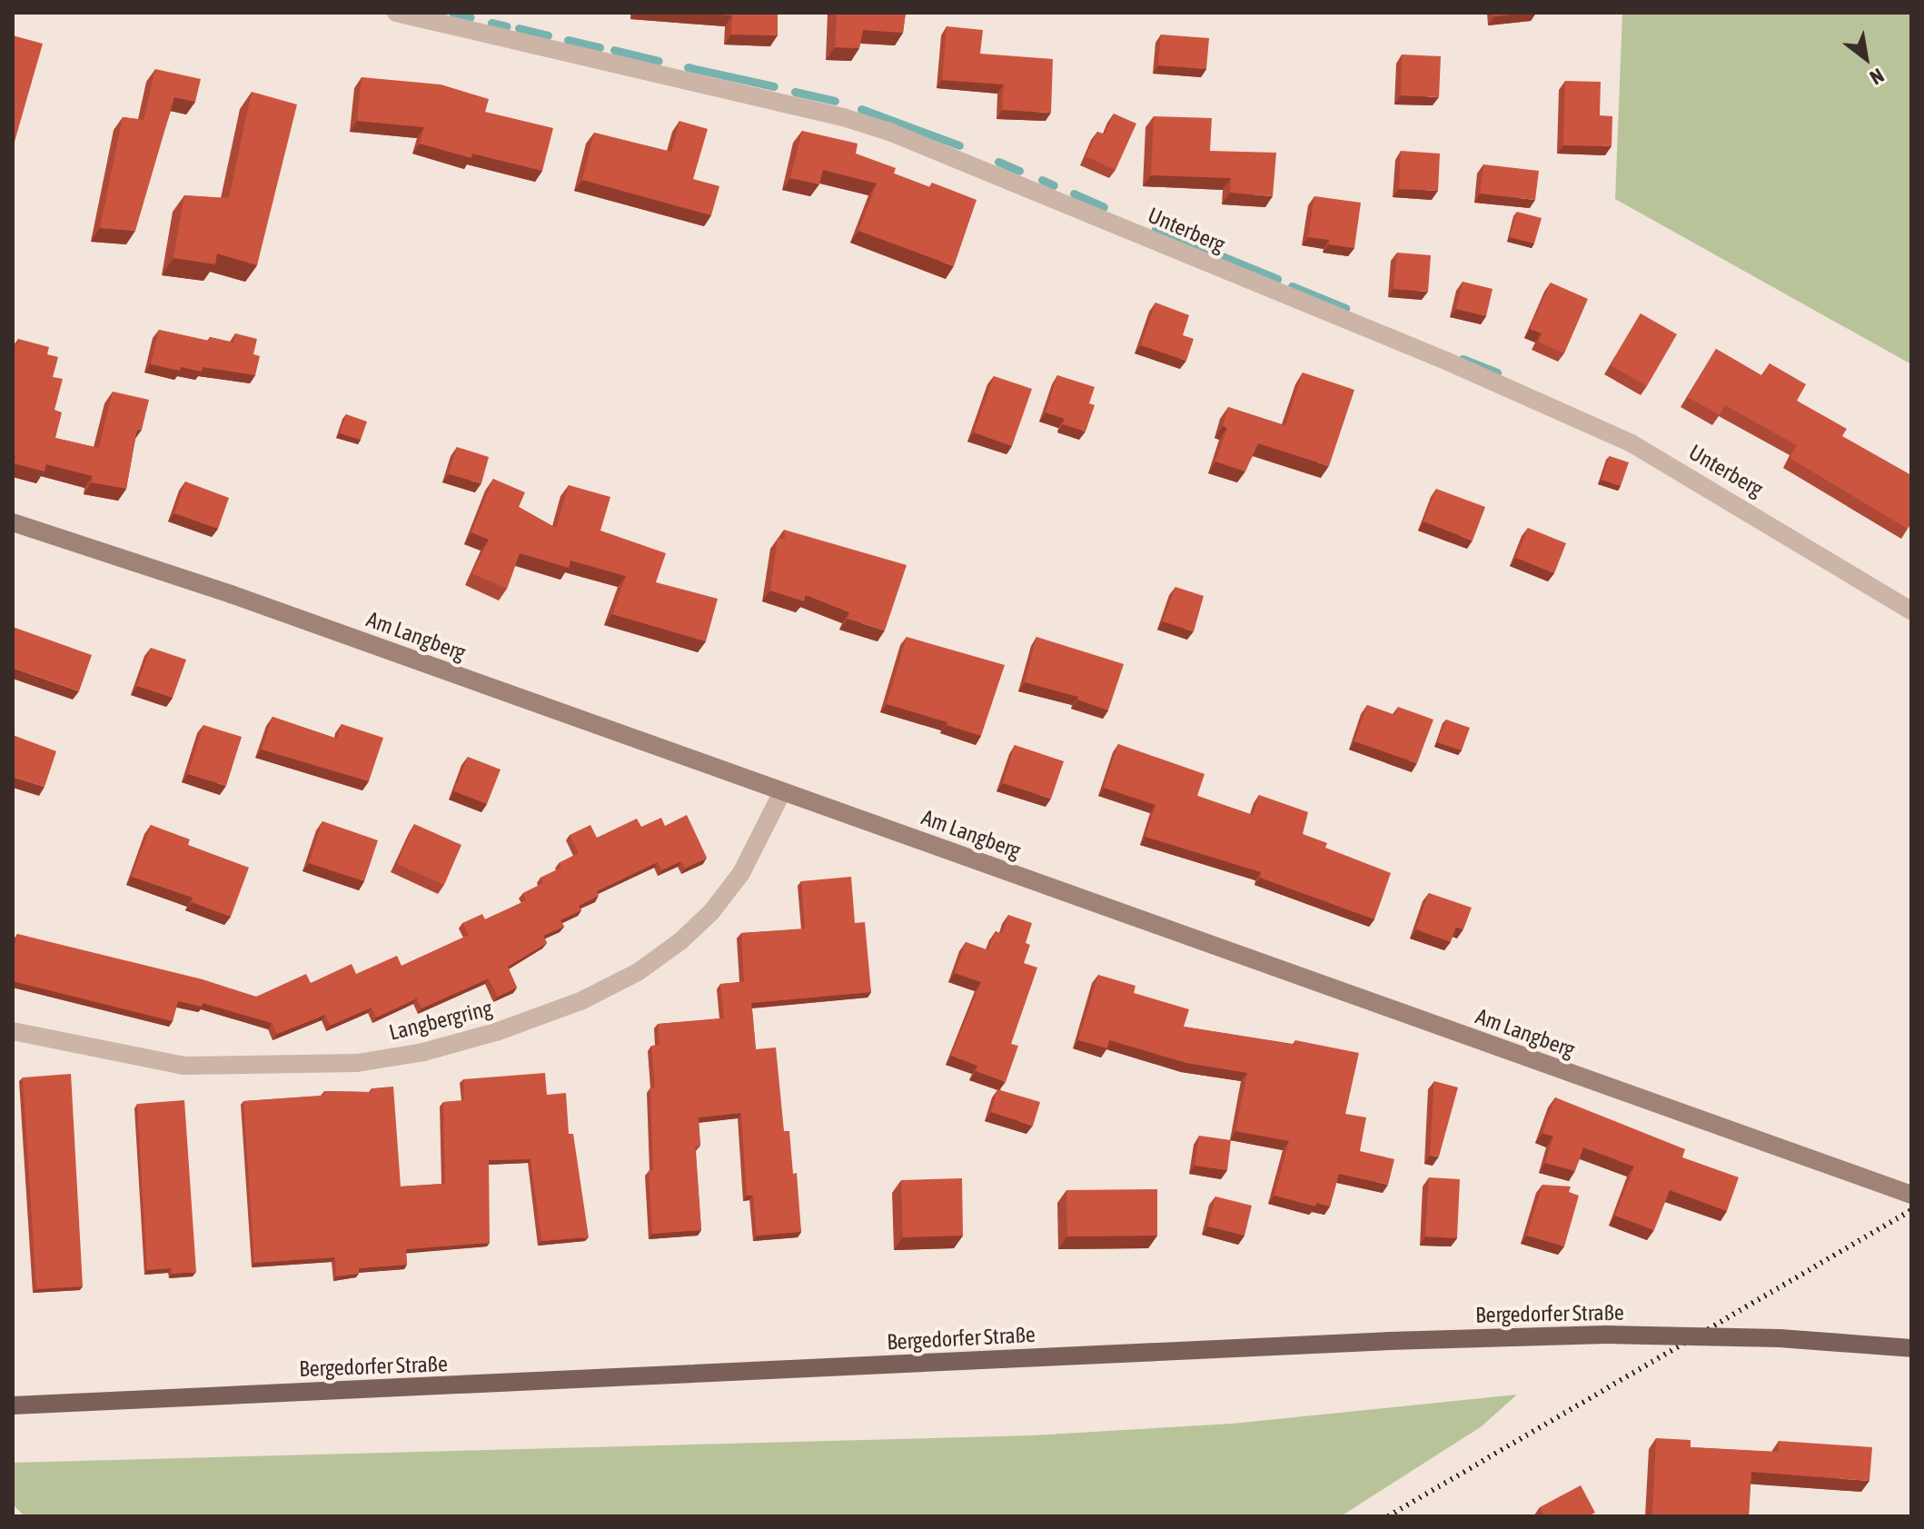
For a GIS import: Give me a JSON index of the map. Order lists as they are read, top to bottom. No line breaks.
{"streets":{"main road":["Bergedorfer Straße"],"street":["Unterberg","Am Langberg","Langbergring"]},"crossings":[["Am Langberg","Langbergring"]],"north":"bottom right"}
